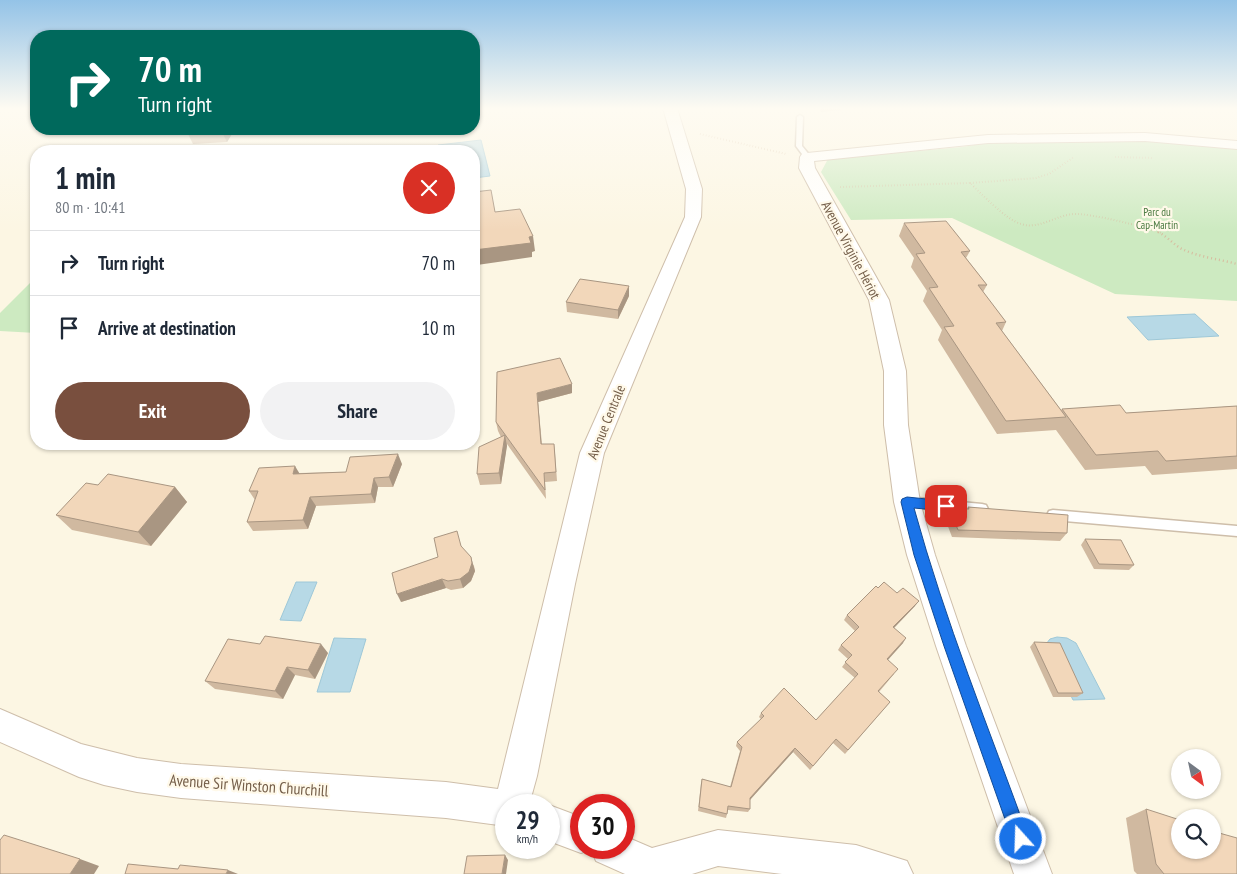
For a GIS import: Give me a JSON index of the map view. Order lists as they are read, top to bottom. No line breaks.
{"streets":{"street":["Avenue Virginie Hériot","Avenue Centrale","Avenue Sir Winston Churchill"]},"parks":["Parc du Cap-Martin"],"north":"bottom right","page":{"turn":["70 m","Turn right"],"heading":["1 min","80 m · 10:41"],"list":[{"name":"Turn right","value":"70 m"},{"name":"Arrive at destination","value":"10 m"}],"buttons":["Exit","Share"],"speed":"29 km/h","limit":"30"}}
